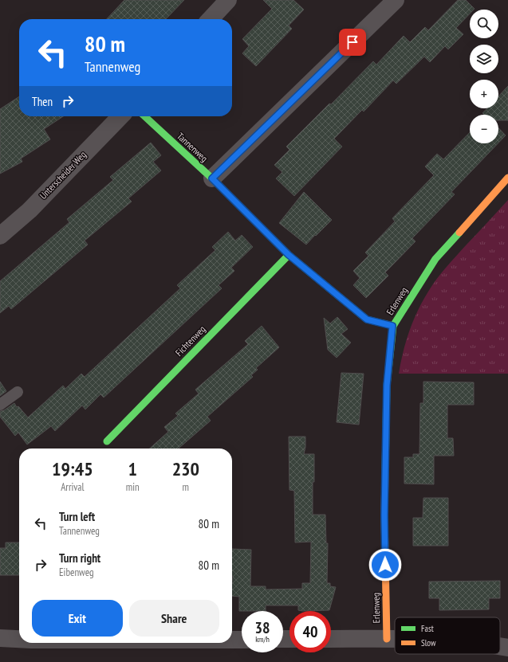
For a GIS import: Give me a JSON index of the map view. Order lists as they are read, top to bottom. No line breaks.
{"streets":{"street":["Tannenweg","Unterscheider Weg","Erlenweg","Fichtenweg"]},"crossings":[["Tannenweg","Erlenweg"],["Tannenweg","Fichtenweg"]],"legend":["Fast","Slow"],"page":{"map_buttons":["+","−"],"turn":["80 m","Tannenweg"],"then":"Then","eta":["19:45","Arrival","1","min","230","m"],"list":[{"name":"Turn left","note":"Tannenweg","value":"80 m"},{"name":"Turn right","note":"Eibenweg","value":"80 m"}],"buttons":["Exit","Share"],"speed":"38 km/h","limit":"40"}}
